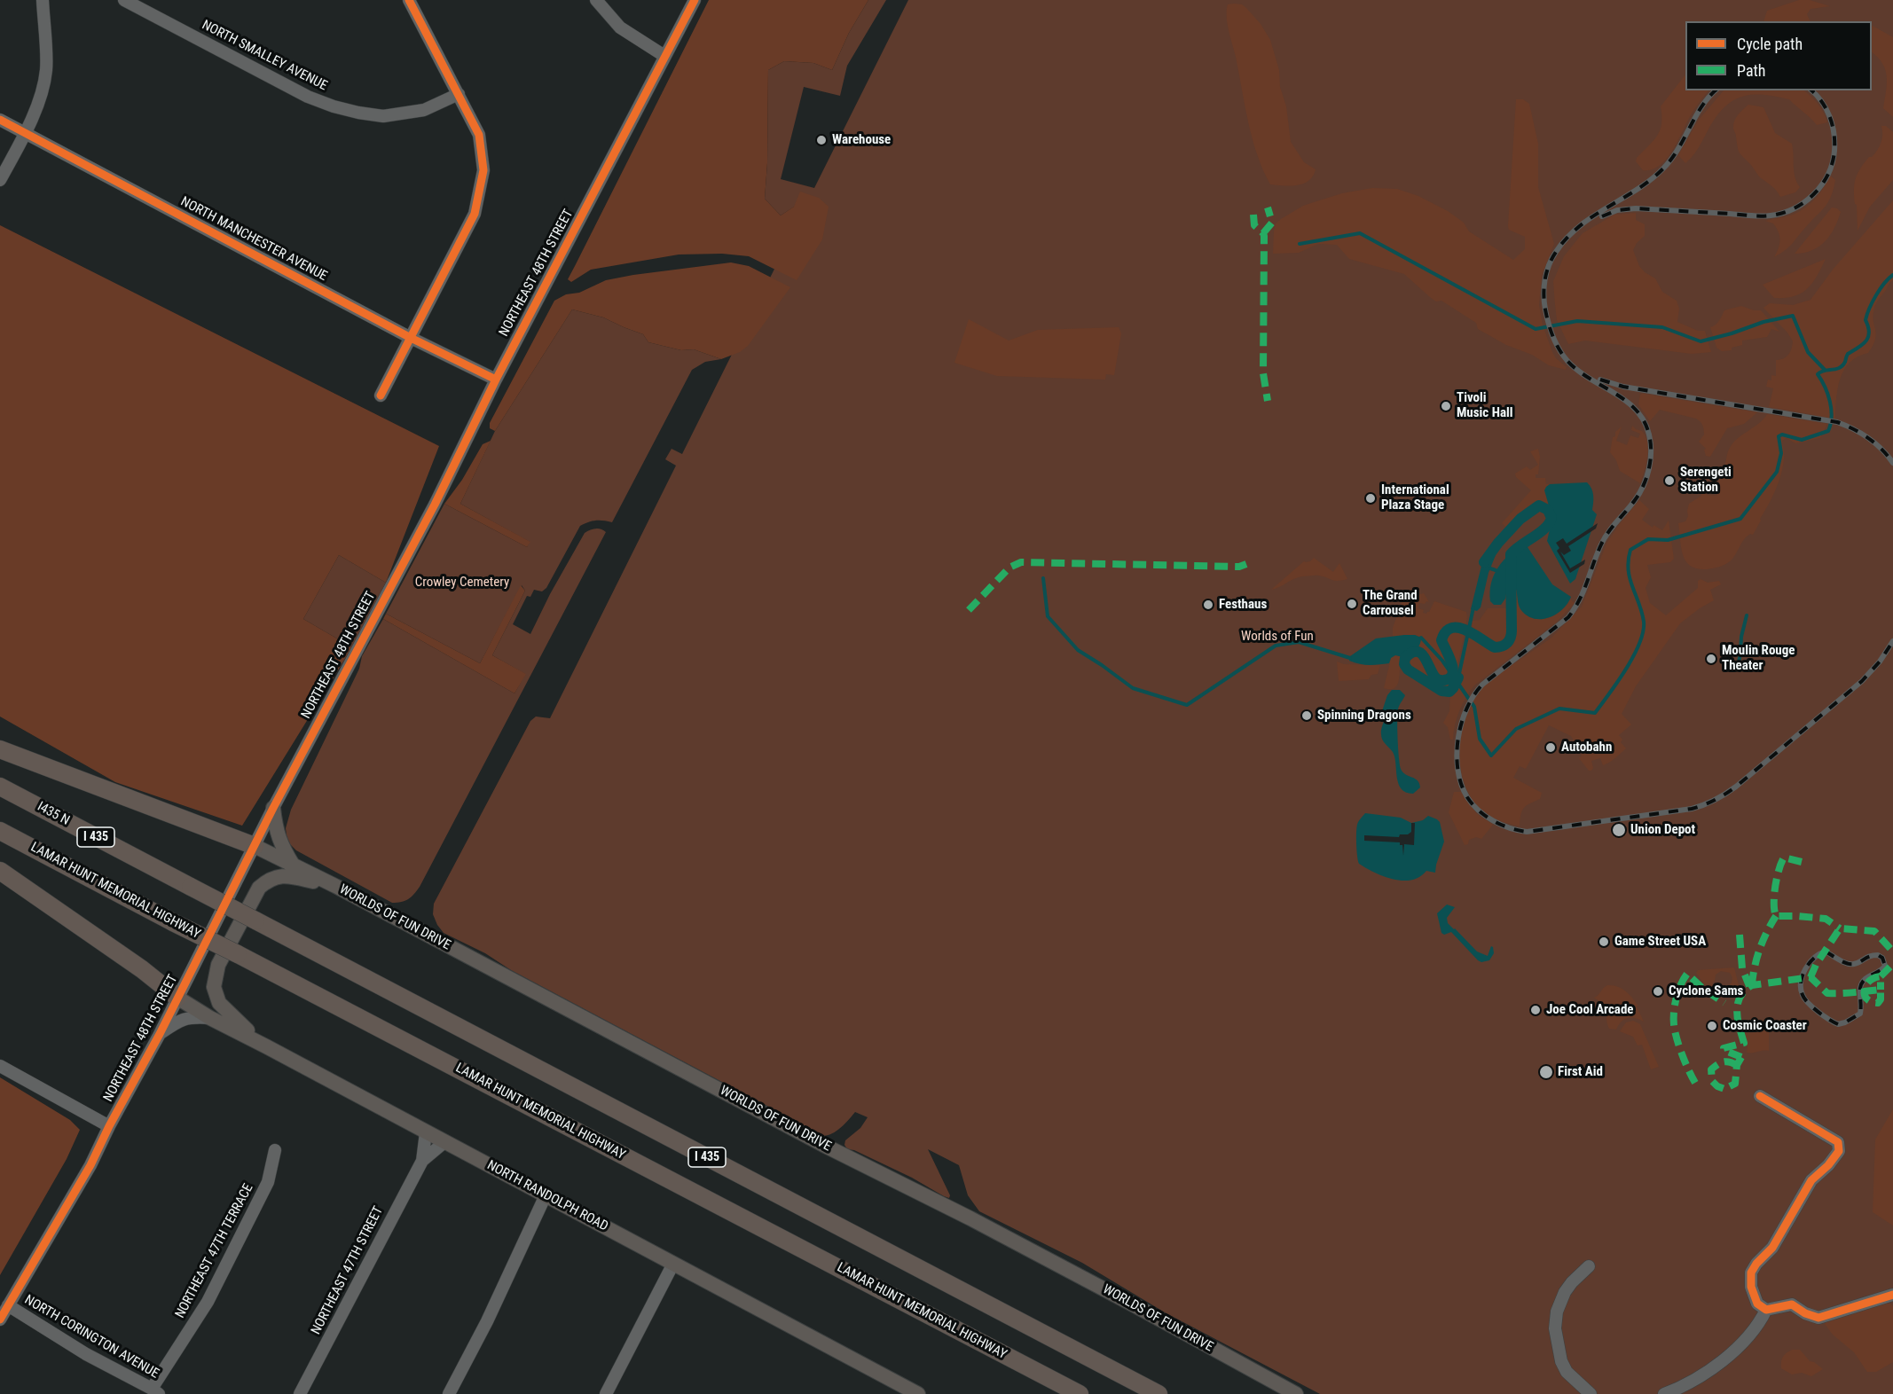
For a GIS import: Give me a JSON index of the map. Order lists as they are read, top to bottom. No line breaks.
{"streets":{"highway":["I435 N","I 435","LAMAR HUNT MEMORIAL HIGHWAY"],"main road":["WORLDS OF FUN DRIVE","NORTH RANDOLPH ROAD"],"street":["NORTH SMALLEY AVENUE","NORTH MANCHESTER AVENUE","NORTHEAST 48TH STREET","NORTHEAST 47TH TERRACE","NORTHEAST 47TH STREET","NORTH CORINGTON AVENUE"]},"crossings":[["NORTH MANCHESTER AVENUE","NORTHEAST 48TH STREET"],["NORTHEAST 48TH STREET","WORLDS OF FUN DRIVE"],["NORTHEAST 48TH STREET","NORTH RANDOLPH ROAD"],["NORTHEAST 48TH STREET","NORTH CORINGTON AVENUE"],["NORTH RANDOLPH ROAD","NORTHEAST 47TH STREET"],["NORTHEAST 47TH TERRACE","NORTH CORINGTON AVENUE"]],"parks":["Crowley Cemetery","Worlds of Fun"],"places":["Warehouse","Tivoli Music Hall","Serengeti Station","International Plaza Stage","The Grand Carrousel","Festhaus","Moulin Rouge Theater","Spinning Dragons","Autobahn","Union Depot","Game Street USA","Cyclone Sams","Joe Cool Arcade","Cosmic Coaster","First Aid"],"legend":["Cycle path","Path"]}
